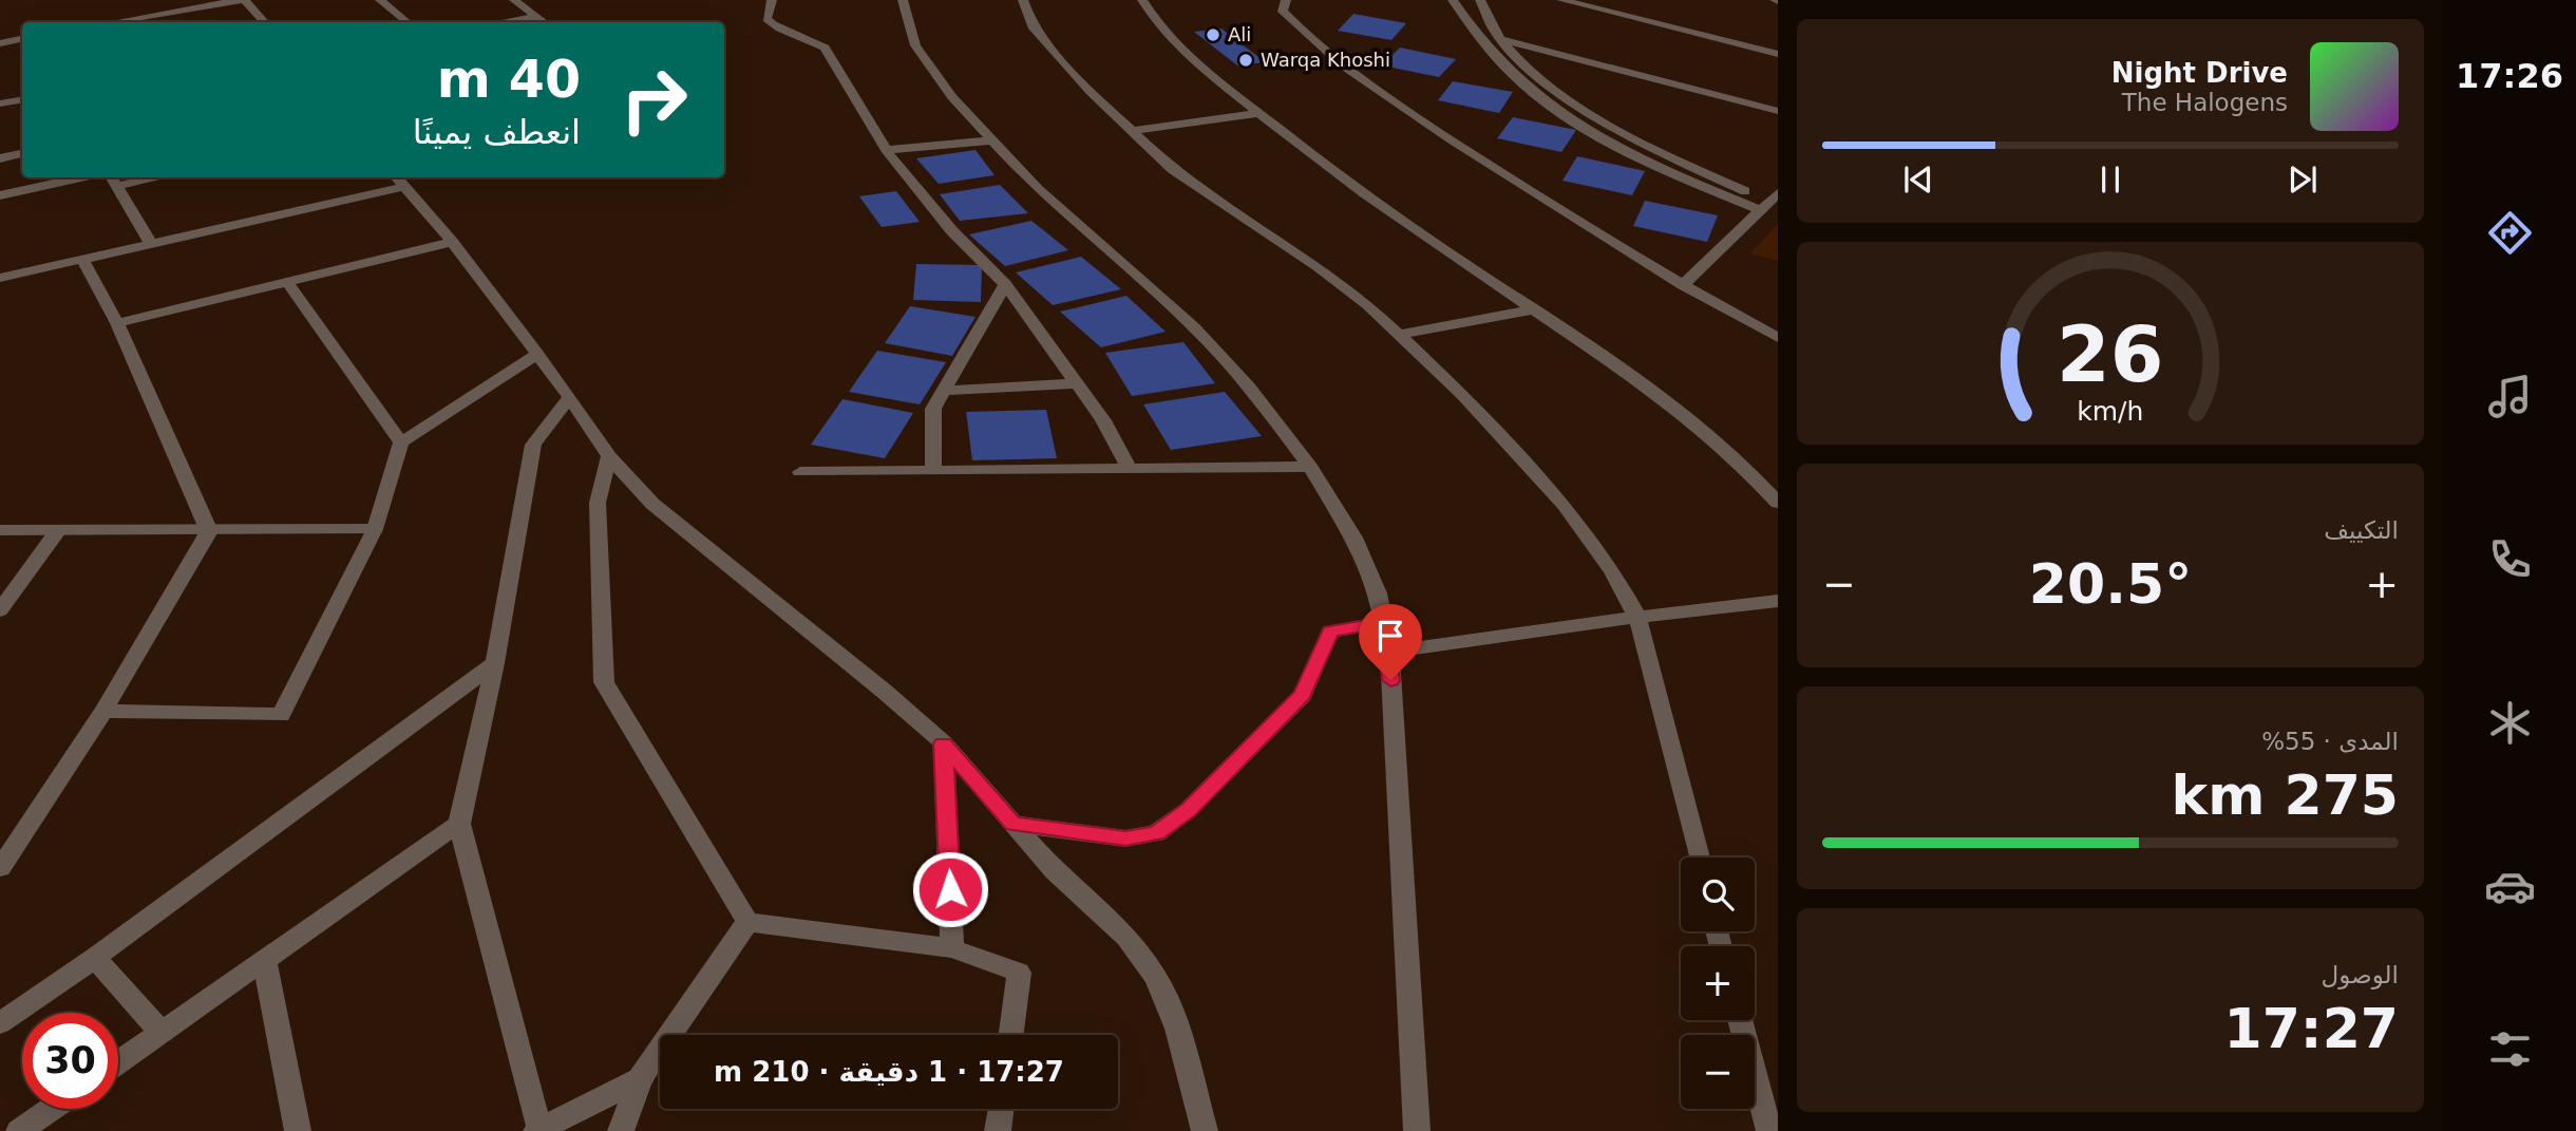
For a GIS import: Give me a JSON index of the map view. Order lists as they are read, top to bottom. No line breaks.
{"places":["Ali","Warqa Khoshi"],"page":{"tabs":"17:26","turn":["40 m","انعطف يمينًا"],"song":["Night Drive","The Halogens"],"tile":["التكييف",["المدى · 55%","275 km"],["الوصول","17:27"]],"heat":["−","20.5°","+"],"map_buttons":["+","−"],"limit":"30","trip":"17:27 · 1 دقيقة · 210 m","gauge":["26","km/h"]}}
